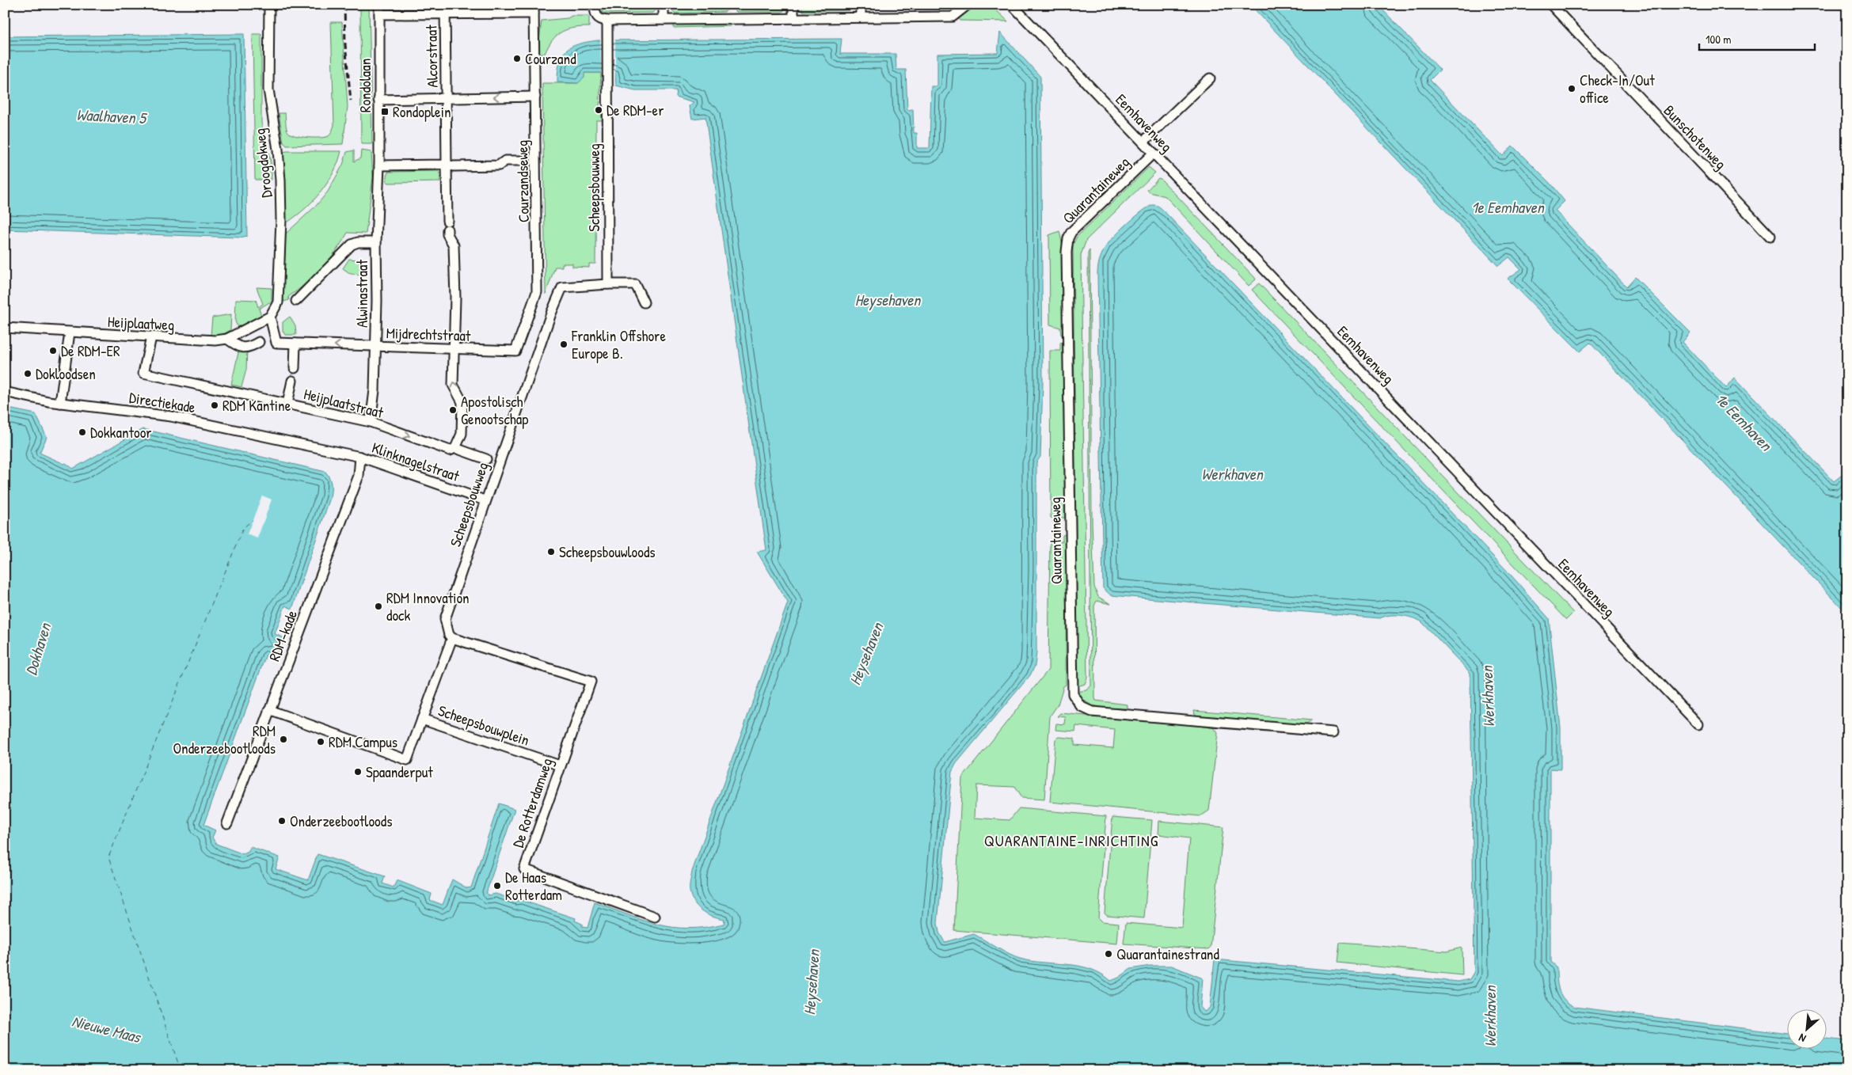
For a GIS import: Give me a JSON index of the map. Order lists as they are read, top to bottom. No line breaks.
{"streets":{"street":["Alcorstraat","Rondolaan","Eemhavenweg","Bunschotenweg","Droogdokweg","Courzandseweg","Scheepsbouwweg","Quarantaineweg","Alwinastraat","Heijplaatweg","Mijdrechtstraat","Directiekade","Heijplaatstraat","Klinknagelstraat","RDM-kade","Scheepsbouwplein","De Rotterdamweg"]},"crossings":[["Rondolaan","Alwinastraat"],["Eemhavenweg","Quarantaineweg"],["Droogdokweg","Heijplaatweg"],["Droogdokweg","Mijdrechtstraat"],["Courzandseweg","Mijdrechtstraat"],["Scheepsbouwweg","Klinknagelstraat"],["Scheepsbouwweg","De Rotterdamweg"],["Alwinastraat","Mijdrechtstraat"],["Alwinastraat","Heijplaatstraat"],["Heijplaatweg","Mijdrechtstraat"],["Heijplaatweg","Heijplaatstraat"],["Directiekade","Klinknagelstraat"],["Directiekade","RDM-kade"],["Klinknagelstraat","RDM-kade"],["Scheepsbouwplein","De Rotterdamweg"]],"districts":["QUARANTAINE-INRICHTING"],"water":["Waalhaven 5","1e Eemhaven","Heysehaven","Werkhaven","Dokhaven","Nieuwe Maas"],"places":{"other":["Courzand","Check-In/Out office","De RDM-er","Franklin Offshore Europe B.","De RDM-ER","Dokloodsen","RDM Kantine","Apostolisch Genootschap","Dokkantoor","Scheepsbouwloods","RDM Innovation dock","RDM Onderzeebootloods","RDM Campus","Spaanderput","Onderzeebootloods","De Haas Rotterdam","Quarantainestrand"],"transit":["Rondoplein"]},"scale_bar":"100 m","north":"bottom left"}
